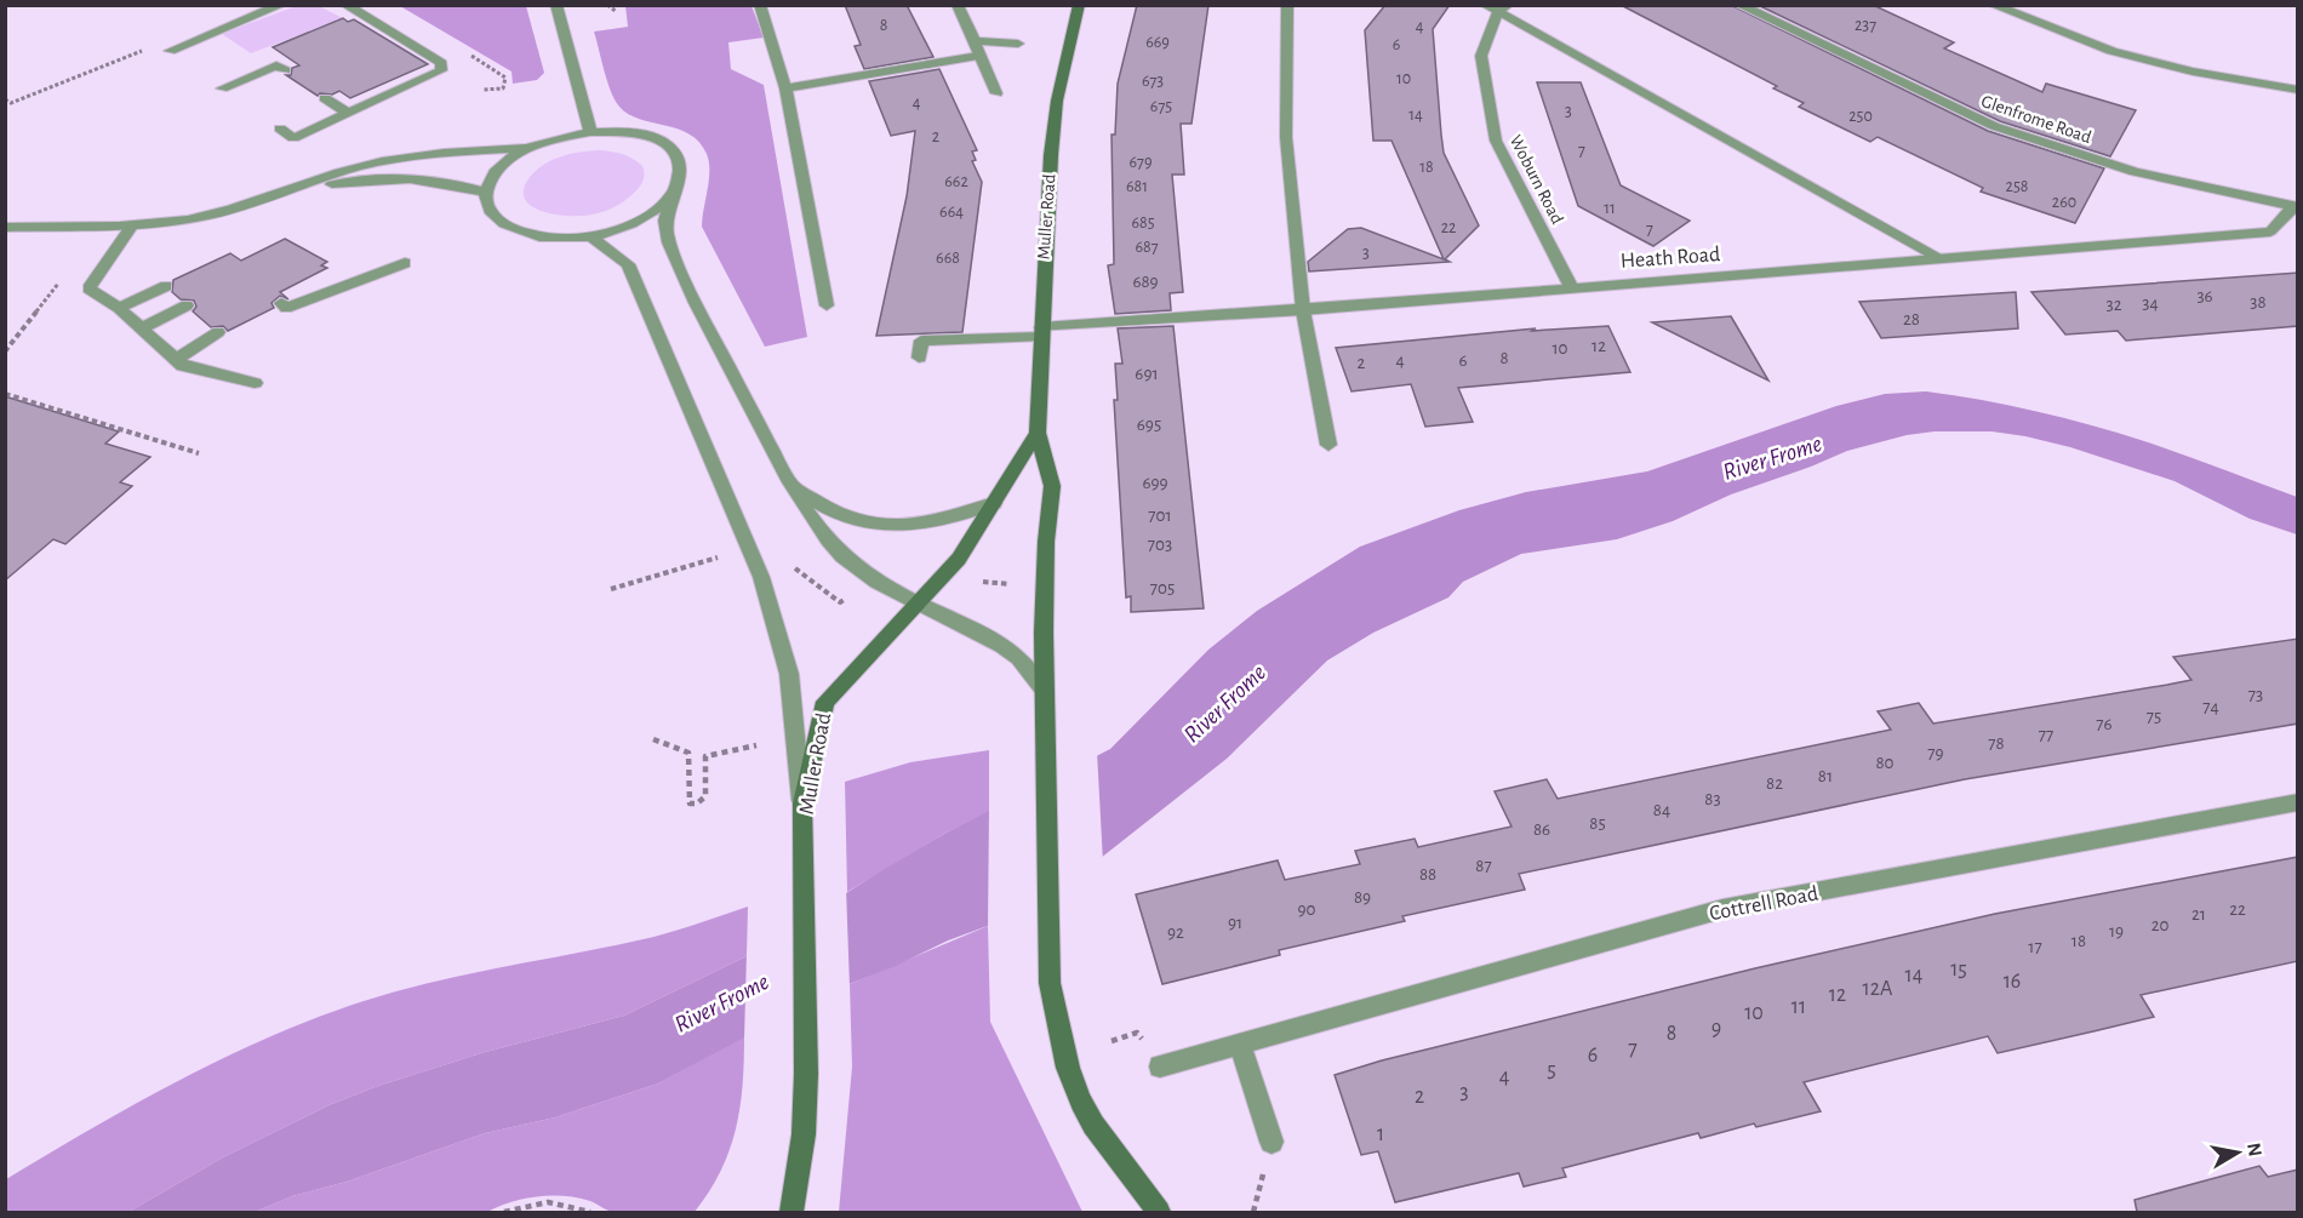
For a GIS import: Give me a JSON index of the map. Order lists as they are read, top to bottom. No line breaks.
{"streets":{"main road":["Muller Road"],"street":["Glenfrome Road","Woburn Road","Heath Road","Cottrell Road"]},"crossings":[["Glenfrome Road","Heath Road"],["Woburn Road","Heath Road"],["Muller Road","Heath Road"]],"water":["River Frome"],"house_numbers":["8","237","4","669","6","10","673","4","675","3","14","250","2","7","679","18","662","681","258","260","11","664","685","22","7","687","3","668","689","36","38","34","32","28","12","10","8","4","6","2","691","695","699","701","703","705","73","74","75","76","77","78","79","80","81","82","83","84","85","86","87","88","89","90","22","21","91","20","19","92","18","17","15","14","16","12A","12","11","10","9","8","7","6","5","4","3","2","1"],"north":"right"}
